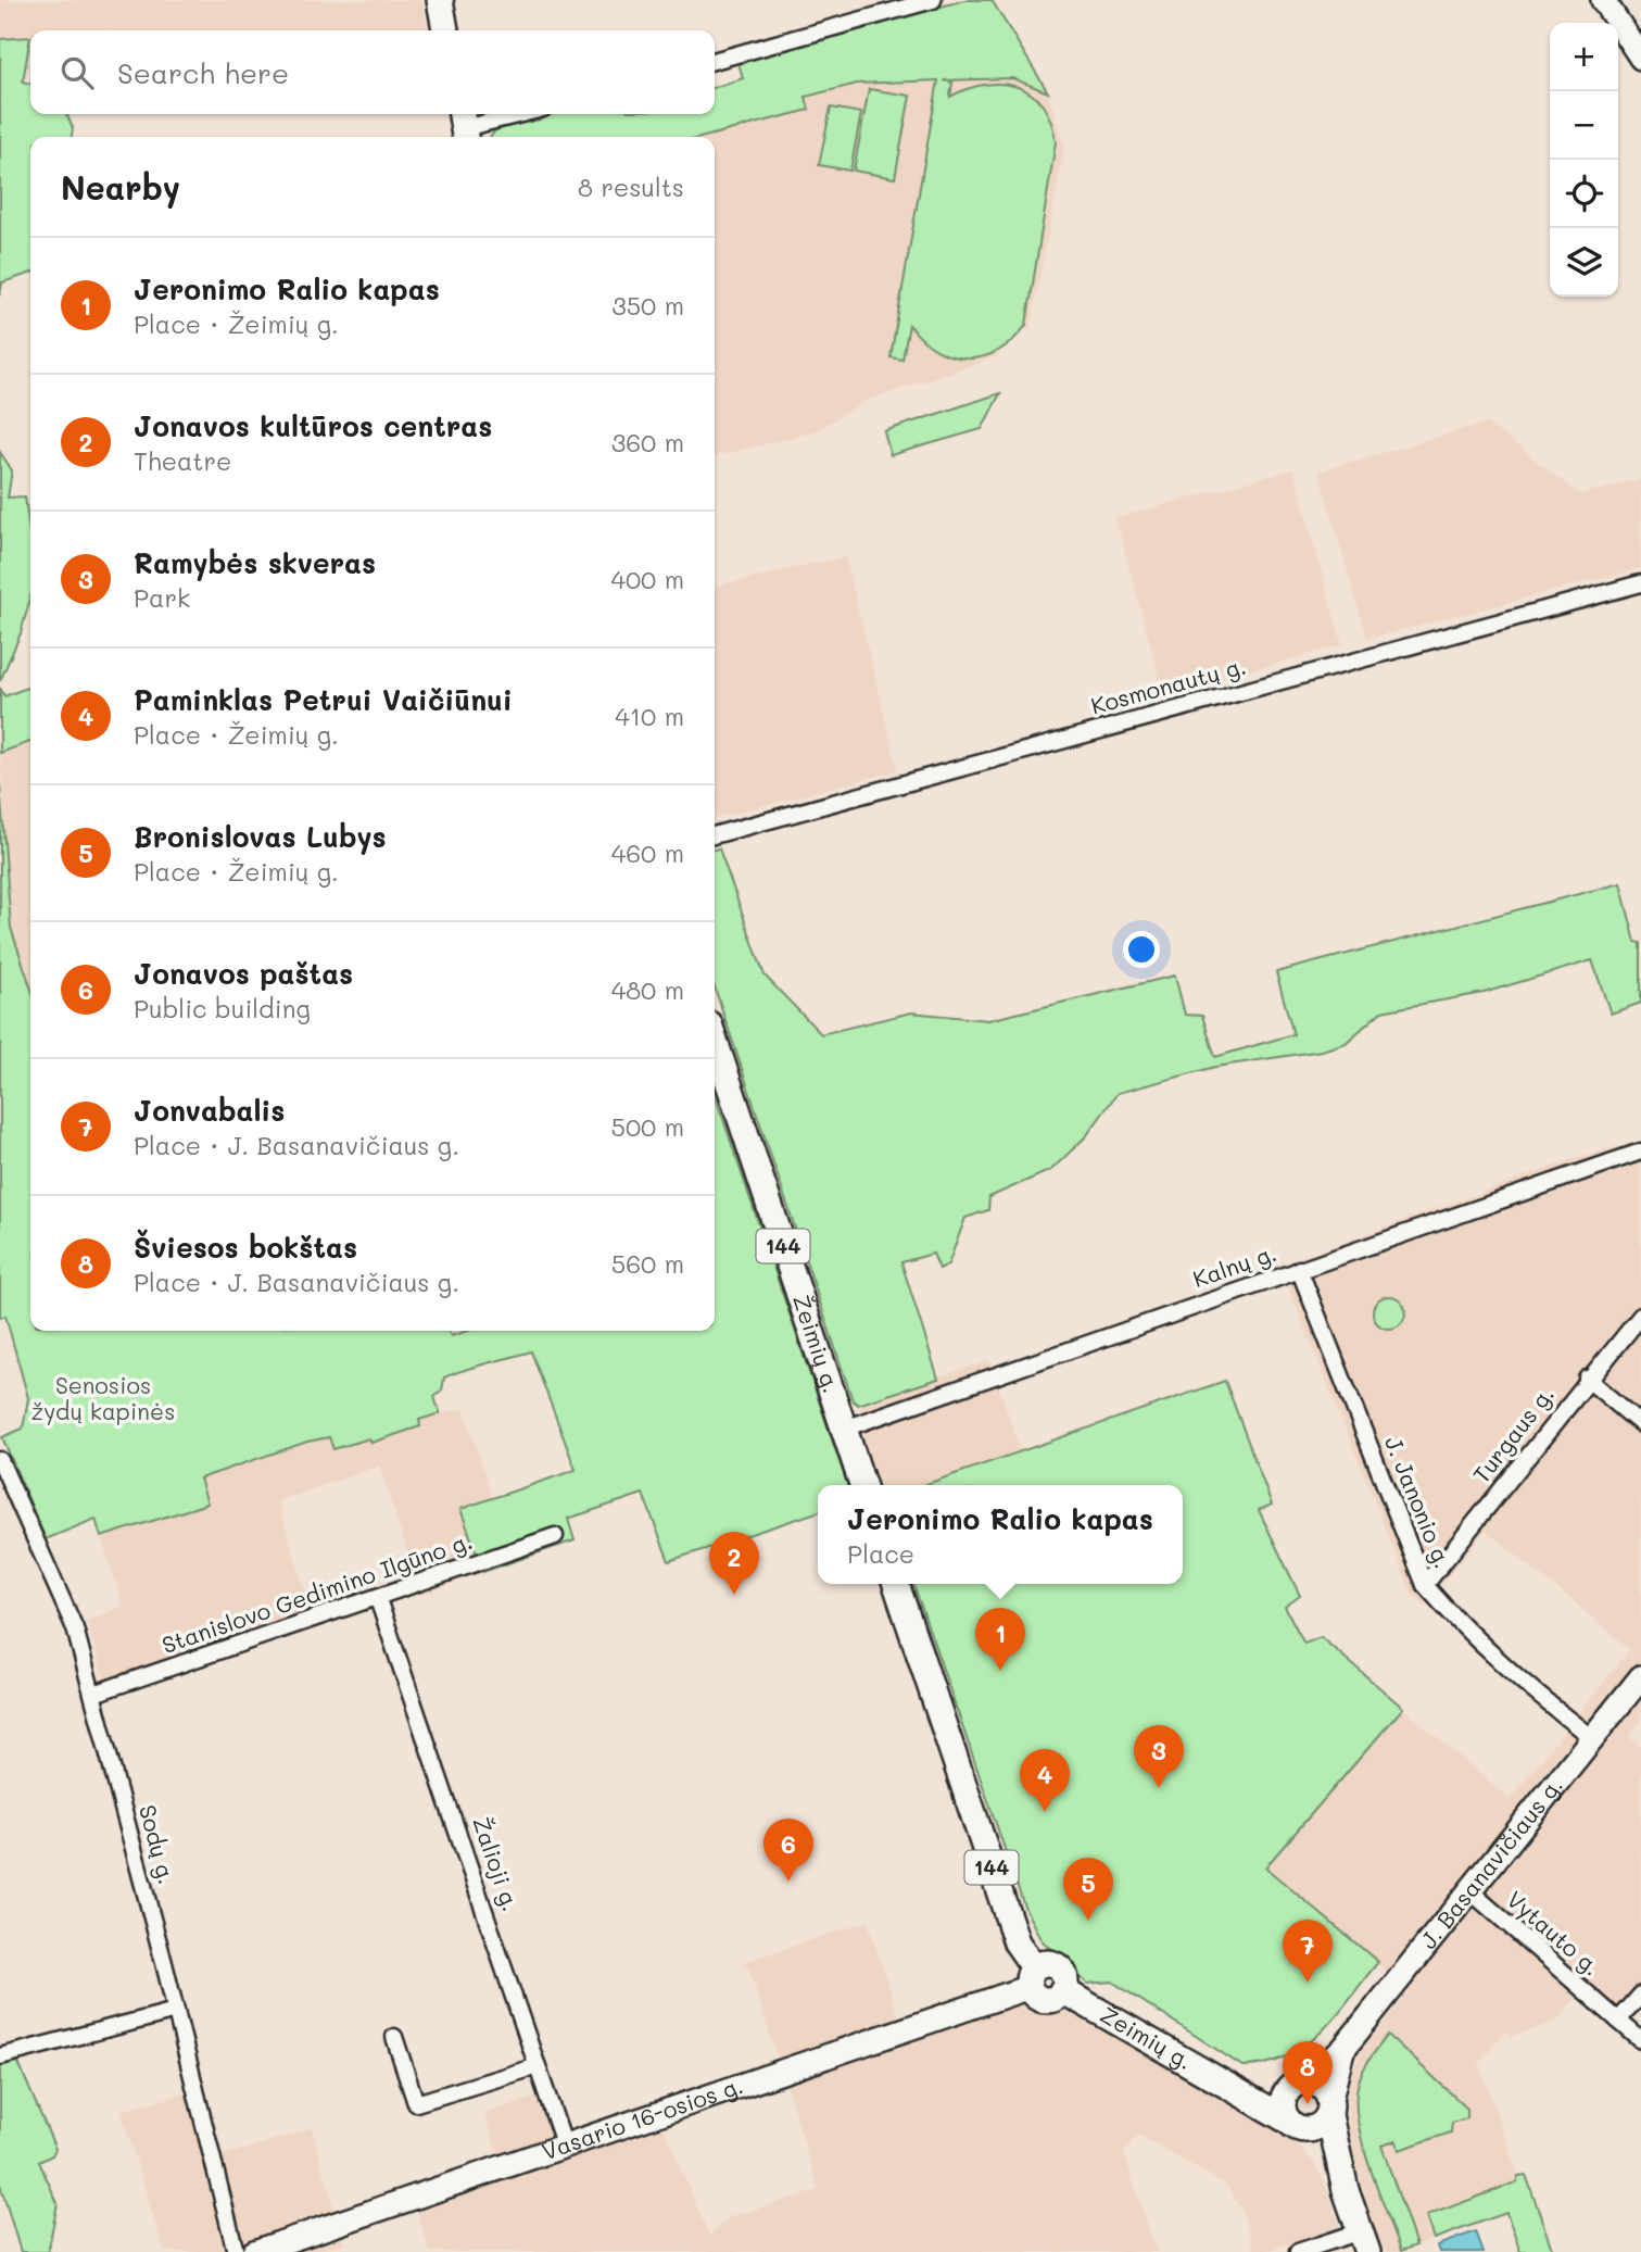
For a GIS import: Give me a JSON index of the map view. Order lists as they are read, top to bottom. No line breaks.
{"streets":{"main road":["144","Žeimių g.","J. Basanavičiaus g.","Vasario 16-osios g."],"street":["Kosmonautų g.","Kalnų g.","Turgaus g.","J. Janonio g.","Stanislovo Gedimino Ilgūno g.","Sodų g.","Žalioji g.","Vytauto g."]},"crossings":[["144","Žeimių g."],["144","Vasario 16-osios g."],["Kalnų g.","Žeimių g."],["Kalnų g.","J. Janonio g."],["Žeimių g.","J. Basanavičiaus g."],["Žeimių g.","Vasario 16-osios g."],["Turgaus g.","J. Janonio g."],["J. Janonio g.","J. Basanavičiaus g."],["Stanislovo Gedimino Ilgūno g.","Sodų g."],["Stanislovo Gedimino Ilgūno g.","Žalioji g."],["J. Basanavičiaus g.","Vytauto g."],["Žalioji g.","Vasario 16-osios g."]],"parks":["Senosios žydų kapinės"],"page":{"map_buttons":["+","−"],"search":"Search here","heading":["Nearby","8 results"],"list":[{"mark":"1","name":"Jeronimo Ralio kapas","note":"Place · Žeimių g.","value":"350 m"},{"mark":"2","name":"Jonavos kultūros centras","note":"Theatre","value":"360 m"},{"mark":"3","name":"Ramybės skveras","note":"Park","value":"400 m"},{"mark":"4","name":"Paminklas Petrui Vaičiūnui","note":"Place · Žeimių g.","value":"410 m"},{"mark":"5","name":"Bronislovas Lubys","note":"Place · Žeimių g.","value":"460 m"},{"mark":"6","name":"Jonavos paštas","note":"Public building","value":"480 m"},{"mark":"7","name":"Jonvabalis","note":"Place · J. Basanavičiaus g.","value":"500 m"},{"mark":"8","name":"Šviesos bokštas","note":"Place · J. Basanavičiaus g.","value":"560 m"}],"popup":["Jeronimo Ralio kapas","Place"],"pins":["2","1","3","4","6","5","7","8"]}}
